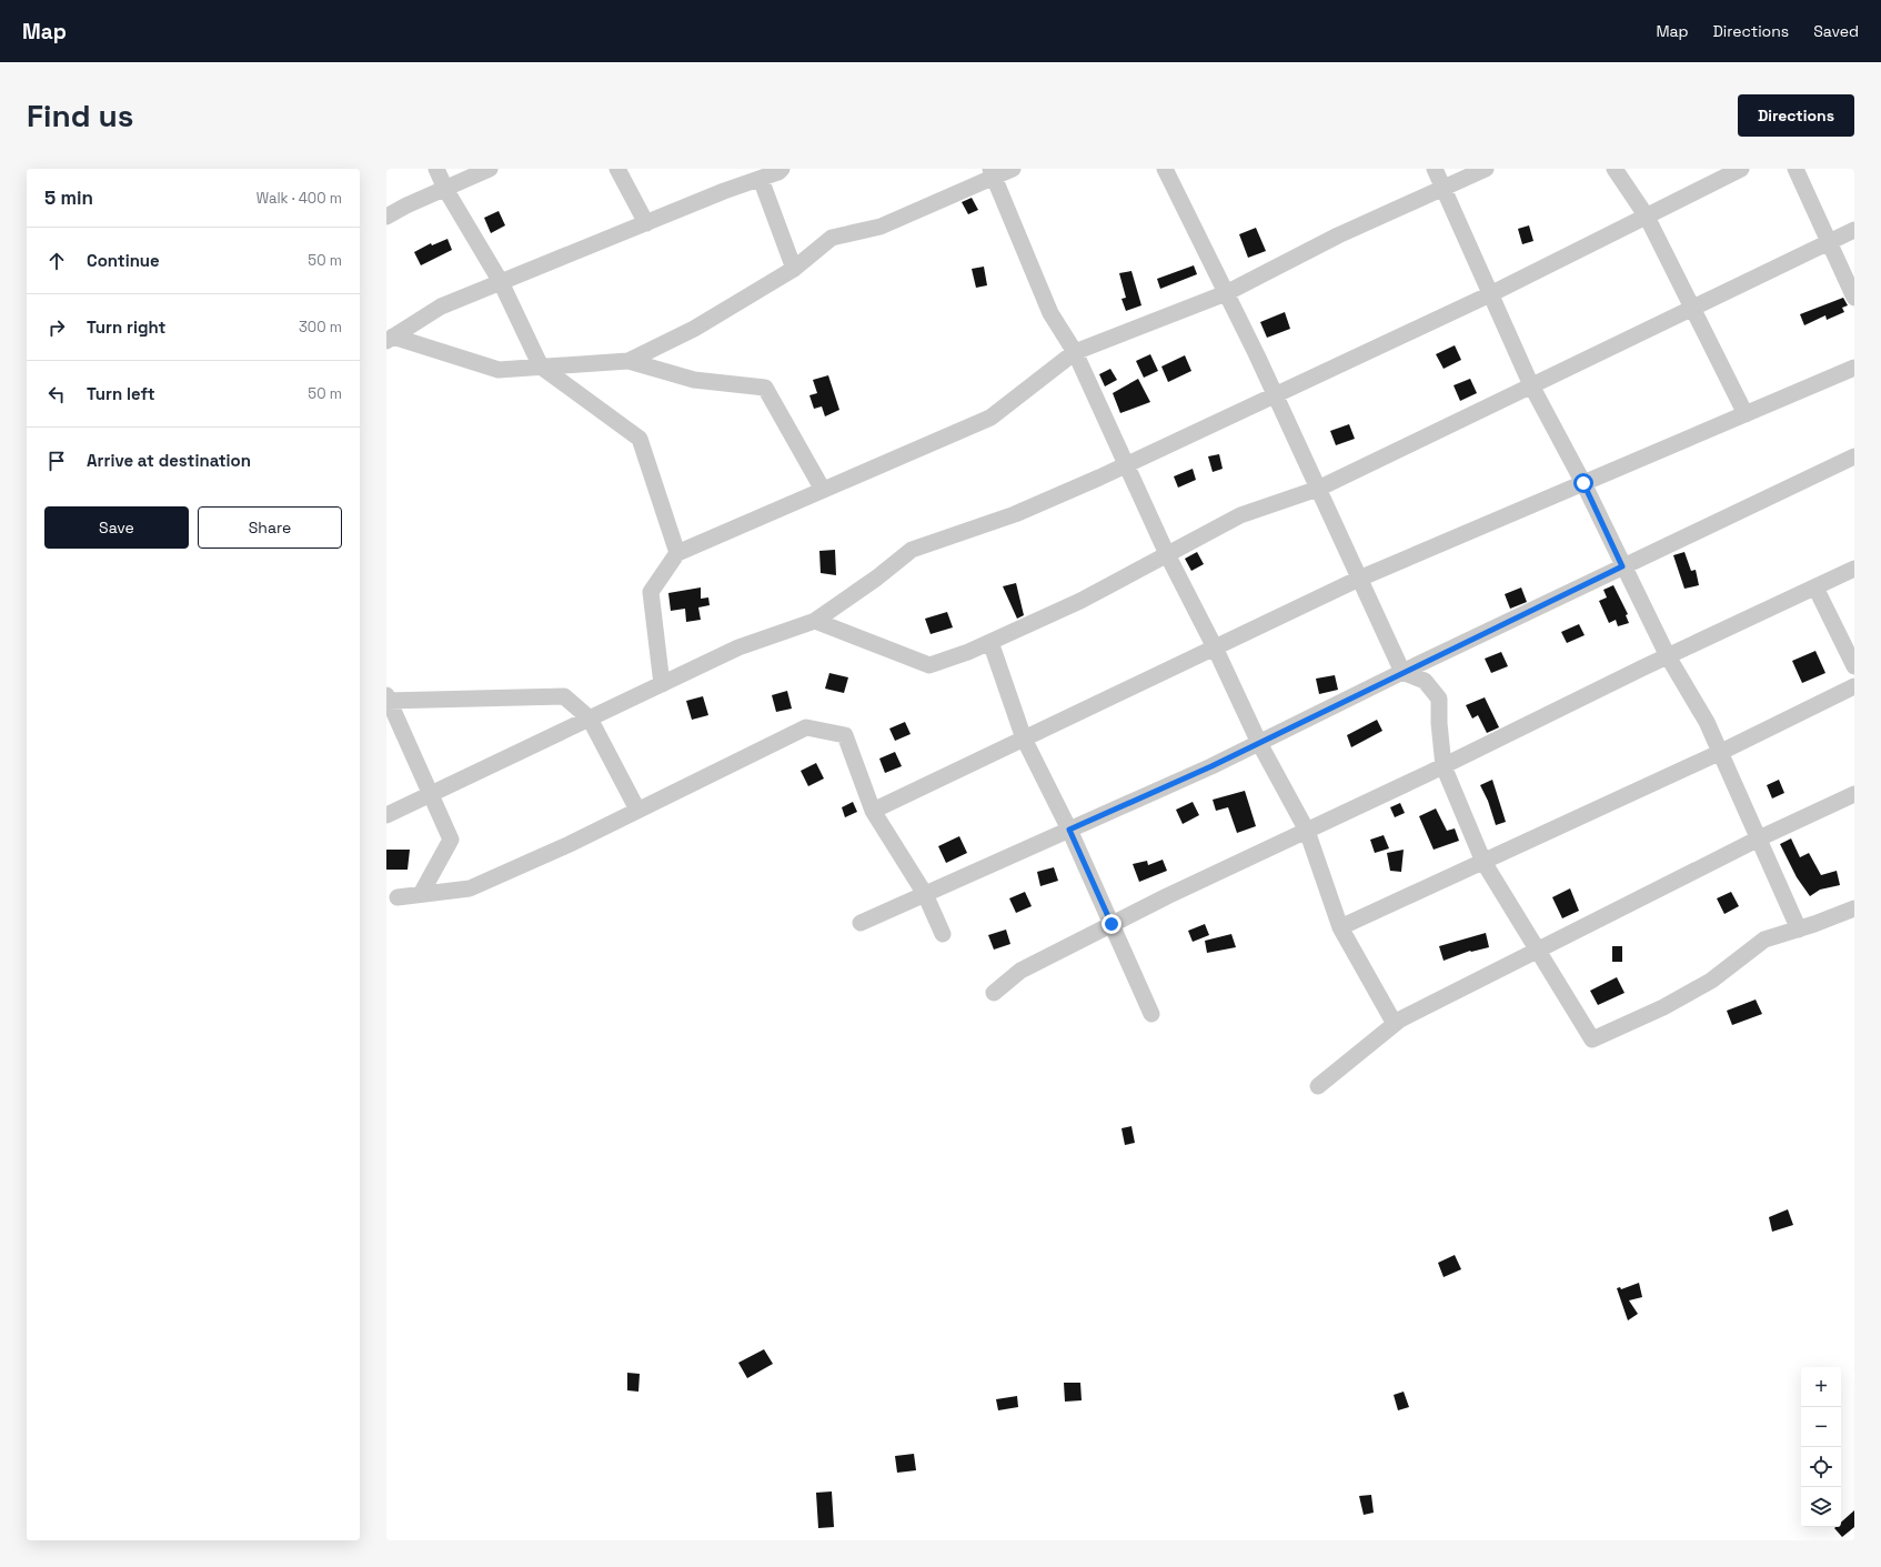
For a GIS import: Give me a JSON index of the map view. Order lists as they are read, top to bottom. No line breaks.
{"page":{"header":"Map","nav":["Map","Directions","Saved"],"buttons":["Directions",["Save","Share"]],"title":"Find us","heading":["5 min","Walk · 400 m"],"list":[["Continue","50 m"],["Turn right","300 m"],["Turn left","50 m"],"Arrive at destination"],"map_buttons":["+","−"]}}
